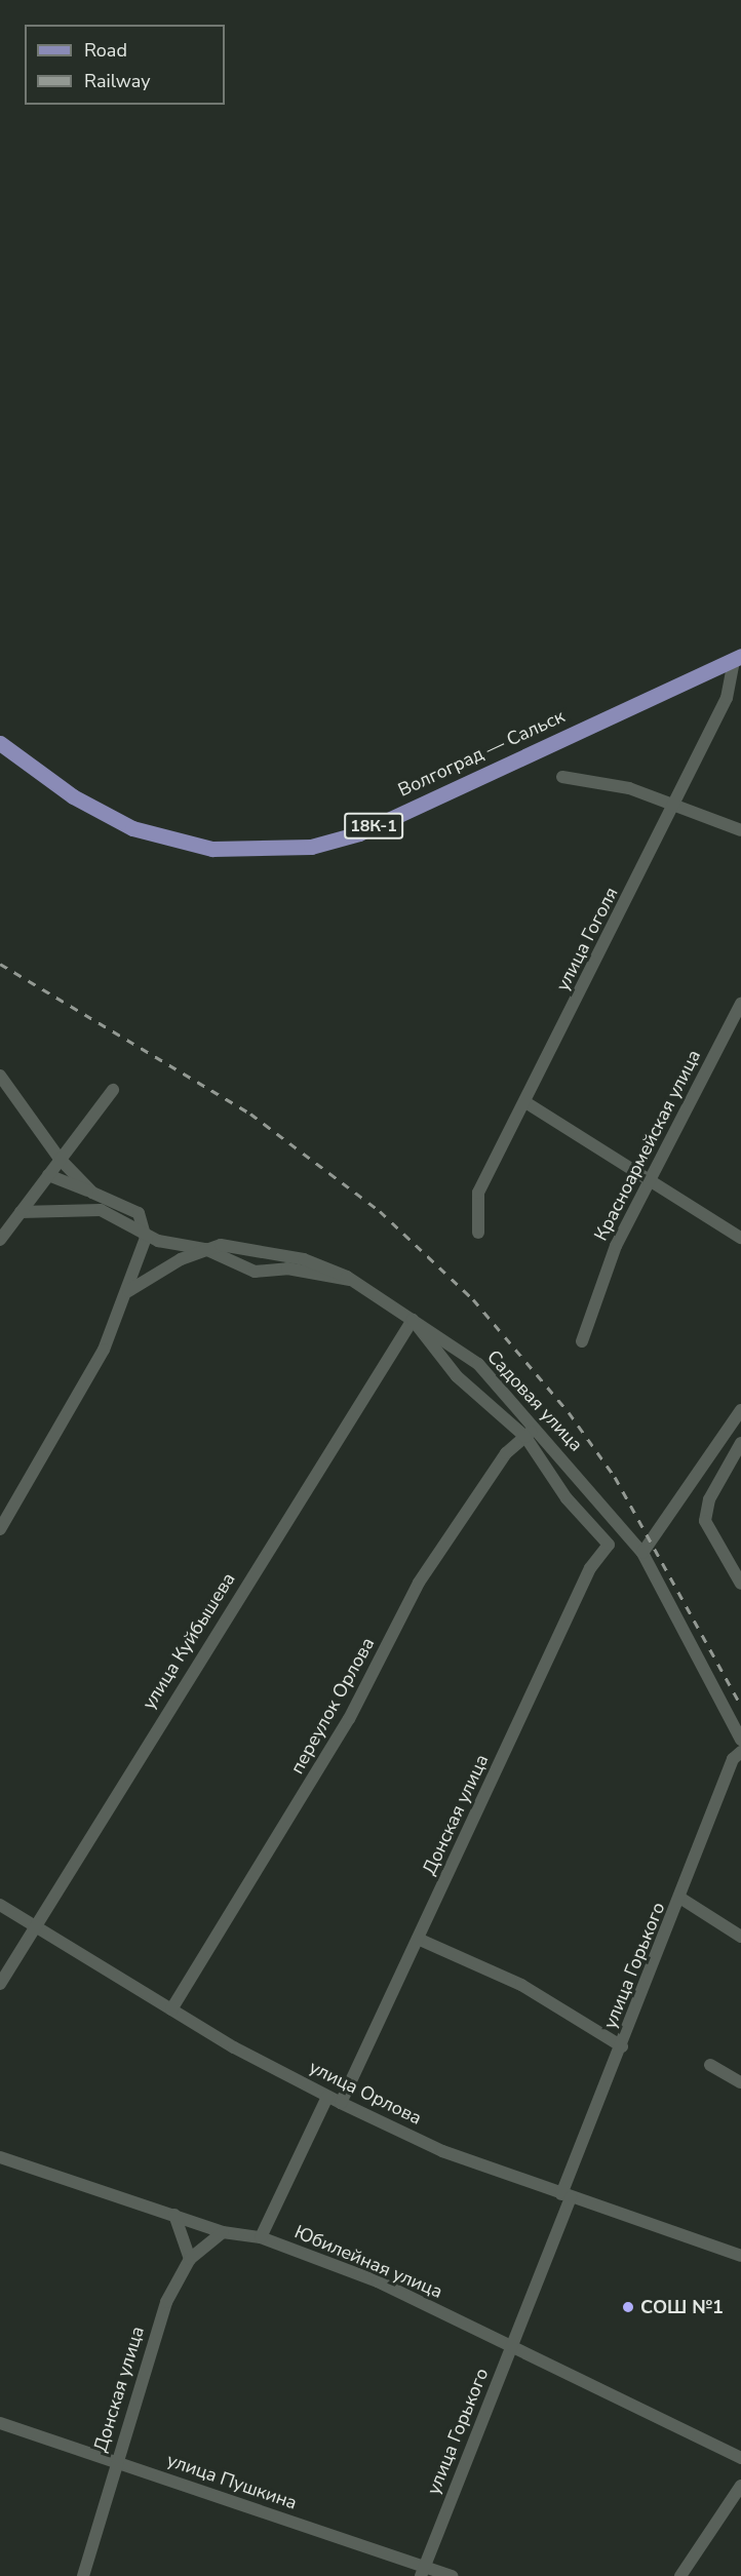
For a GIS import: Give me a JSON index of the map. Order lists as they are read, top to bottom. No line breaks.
{"streets":{"main road":["Волгоград — Сальск","18К-1"],"street":["улица Гоголя","Красноармейская улица","Садовая улица","улица Куйбышева","переулок Орлова","Донская улица","улица Горького","улица Орлова","Юбилейная улица","улица Пушкина"]},"crossings":[["Волгоград — Сальск","улица Гоголя"],["Садовая улица","улица Куйбышева"],["Садовая улица","переулок Орлова"],["Садовая улица","Донская улица"],["улица Куйбышева","улица Орлова"],["переулок Орлова","улица Орлова"],["Донская улица","улица Орлова"],["Донская улица","Юбилейная улица"],["Донская улица","улица Пушкина"],["улица Горького","улица Орлова"],["улица Горького","Юбилейная улица"],["улица Горького","улица Пушкина"]],"places":["СОШ №1"],"legend":["Road","Railway"]}
